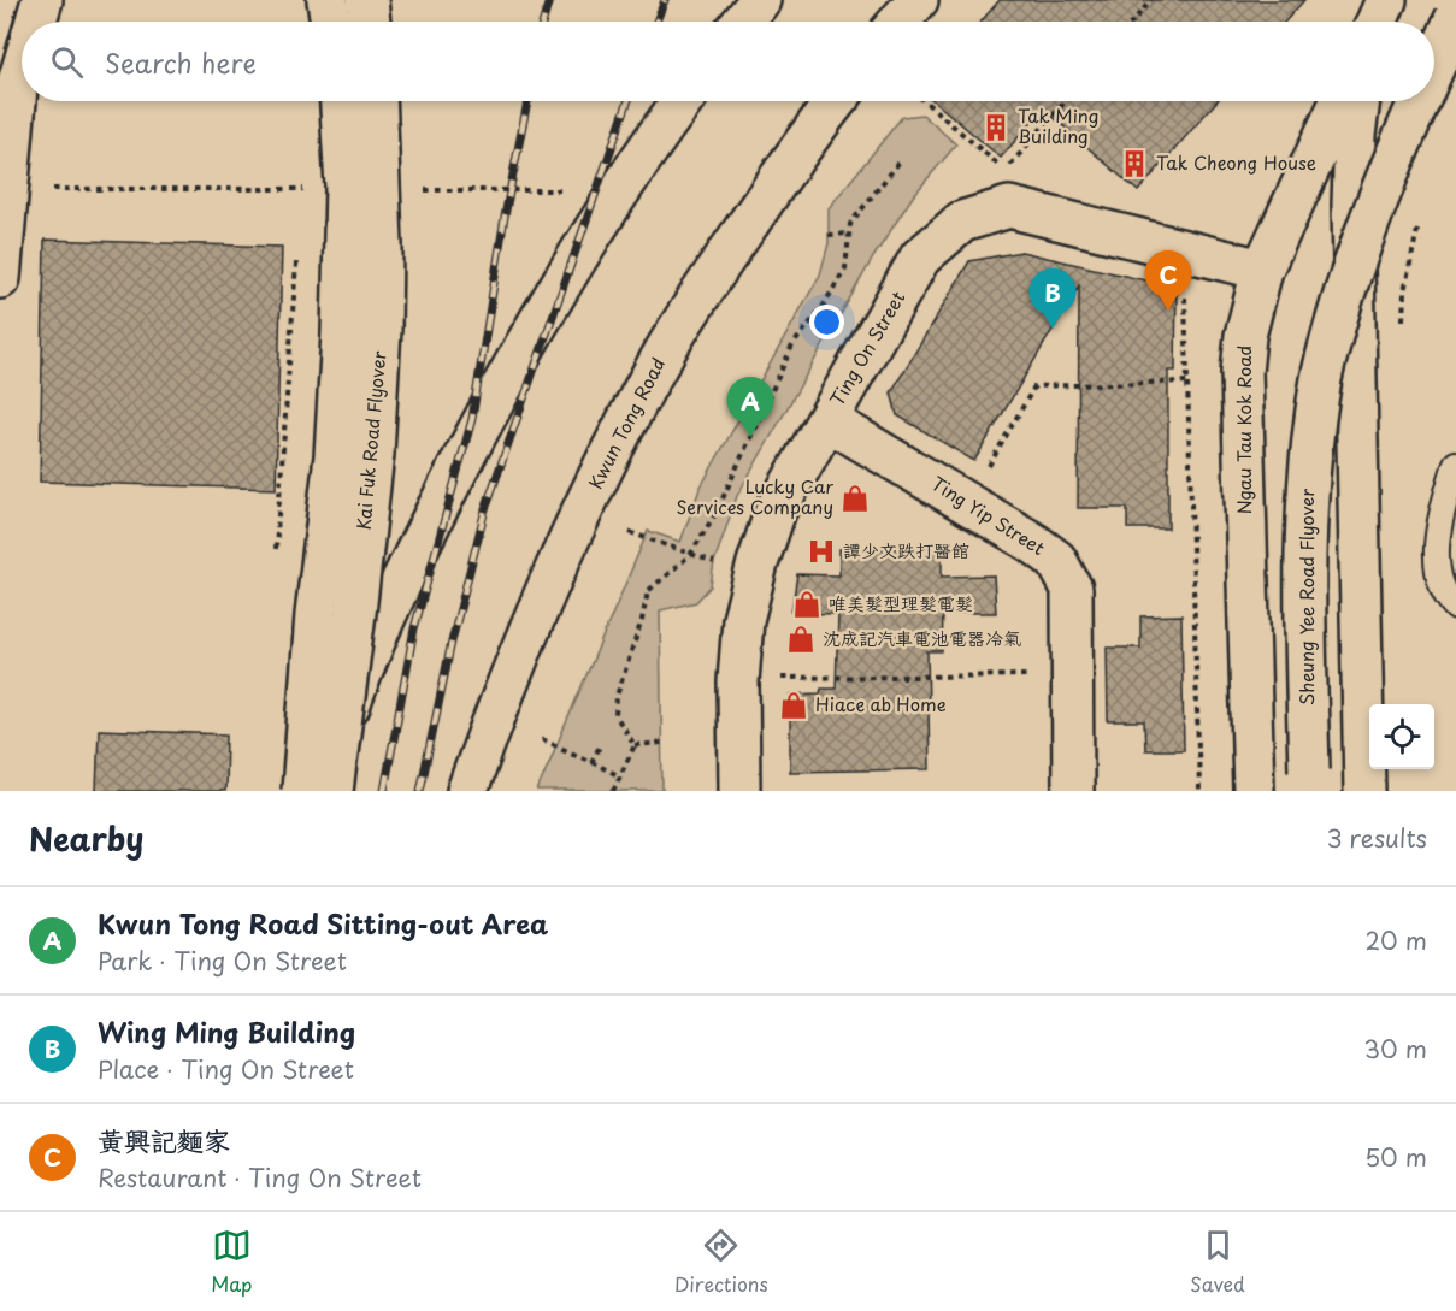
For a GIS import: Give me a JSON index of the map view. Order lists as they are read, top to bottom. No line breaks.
{"streets":{"main road":["Ting On Street","Kwun Tong Road","Ngau Tau Kok Road","Kai Fuk Road Flyover","Ting Yip Street","Sheung Yee Road Flyover"]},"crossings":[["Ting On Street","Ngau Tau Kok Road"],["Ting On Street","Ting Yip Street"]],"places":{"building":["Tak Ming Building","Tak Cheong House"],"shop":["Lucky Car Services Company","唯美髮型理髮電髮","沈成記汽車電池電器冷氣","Hiace ab Home"],"hospital":["譚少文跌打醫館"]},"page":{"search":"Search here","pins":["C","B","A"],"heading":["Nearby","3 results"],"list":[{"mark":"A","name":"Kwun Tong Road Sitting-out Area","note":"Park · Ting On Street","value":"20 m"},{"mark":"B","name":"Wing Ming Building","note":"Place · Ting On Street","value":"30 m"},{"mark":"C","name":"黃興記麵家","note":"Restaurant · Ting On Street","value":"50 m"}],"nav":["Map","Directions","Saved"]}}
